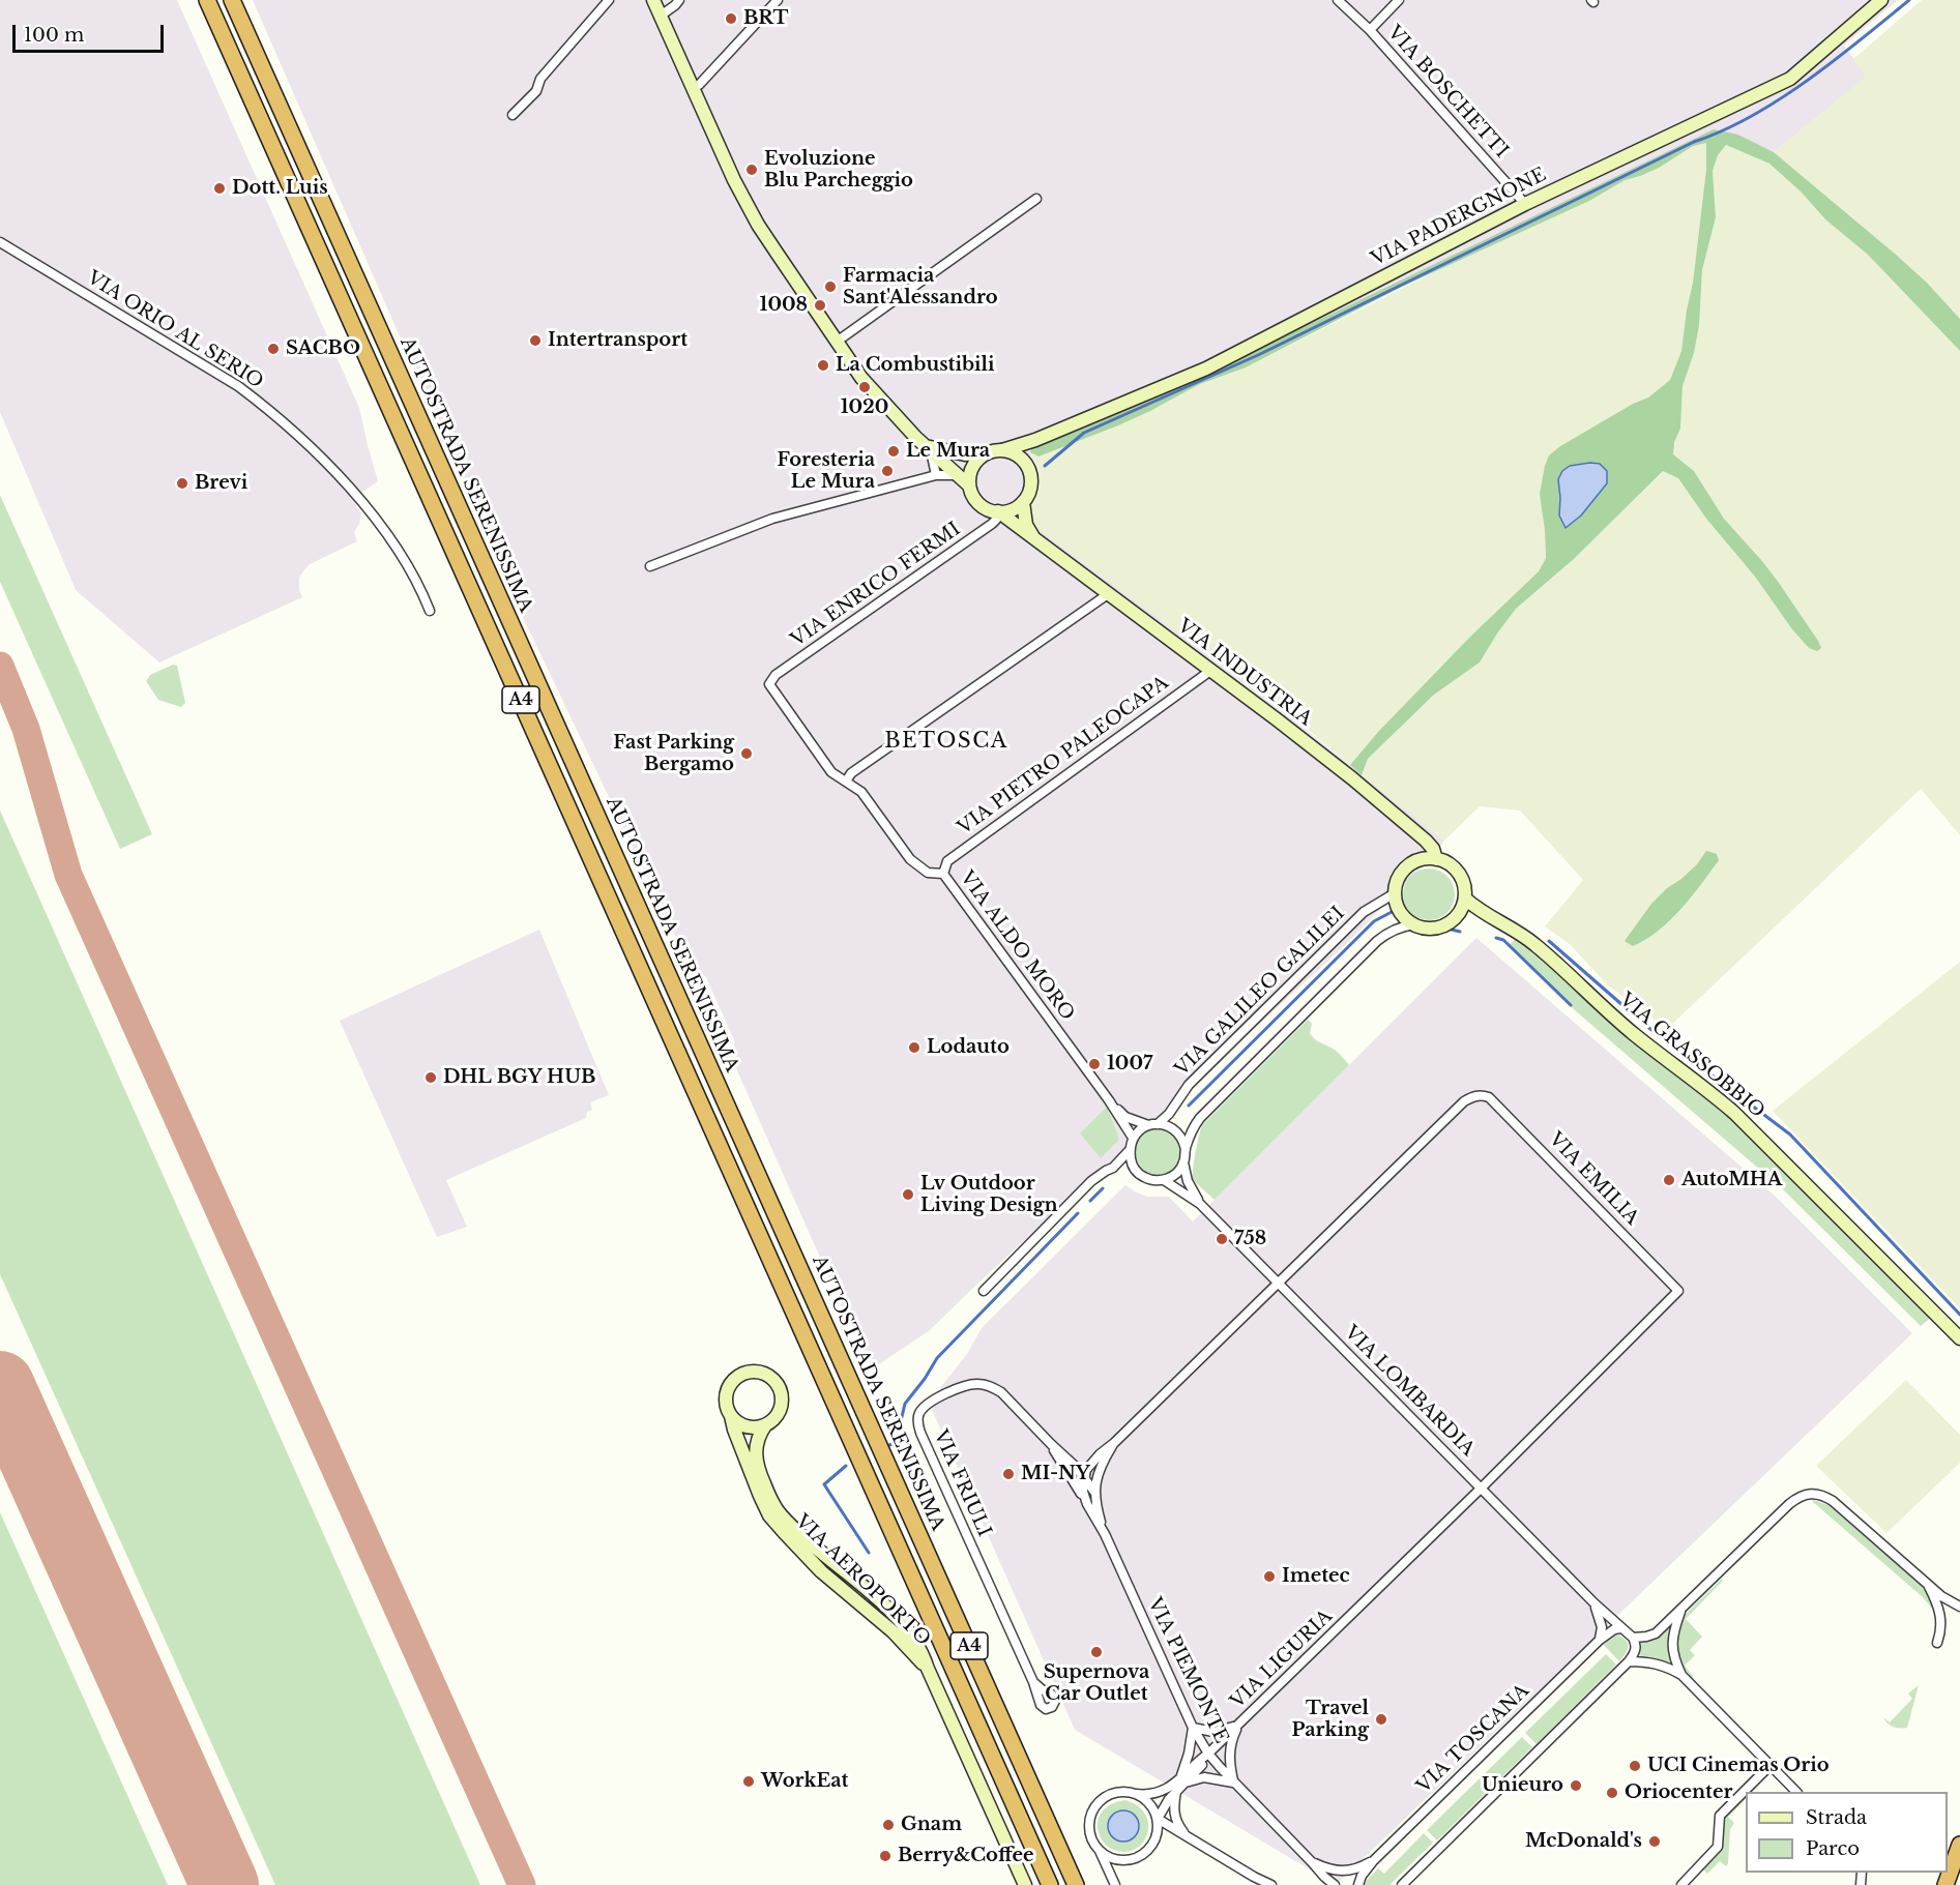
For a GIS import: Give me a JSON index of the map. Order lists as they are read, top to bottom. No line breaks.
{"streets":{"highway":["AUTOSTRADA SERENISSIMA","A4"],"street":["VIA BOSCHETTI","VIA PADERGNONE","VIA ORIO AL SERIO","VIA ENRICO FERMI","VIA INDUSTRIA","VIA PIETRO PALEOCAPA","VIA ALDO MORO","VIA GALILEO GALILEI","VIA GRASSOBBIO","VIA EMILIA","VIA LOMBARDIA","VIA FRIULI","VIA AEROPORTO","VIA LIGURIA","VIA PIEMONTE","VIA TOSCANA"]},"crossings":[["VIA BOSCHETTI","VIA PADERGNONE"],["VIA PADERGNONE","VIA ENRICO FERMI"],["VIA PADERGNONE","VIA INDUSTRIA"],["VIA ENRICO FERMI","VIA INDUSTRIA"],["VIA ENRICO FERMI","VIA ALDO MORO"],["VIA INDUSTRIA","VIA PIETRO PALEOCAPA"],["VIA INDUSTRIA","VIA GALILEO GALILEI"],["VIA INDUSTRIA","VIA GRASSOBBIO"],["VIA PIETRO PALEOCAPA","VIA ALDO MORO"],["VIA ALDO MORO","VIA GALILEO GALILEI"],["VIA ALDO MORO","VIA LOMBARDIA"],["VIA GALILEO GALILEI","VIA GRASSOBBIO"],["VIA GALILEO GALILEI","VIA LOMBARDIA"],["VIA EMILIA","VIA LOMBARDIA"],["VIA EMILIA","VIA LIGURIA"],["VIA EMILIA","VIA PIEMONTE"],["VIA LOMBARDIA","VIA LIGURIA"],["VIA LOMBARDIA","VIA PIEMONTE"],["VIA LOMBARDIA","VIA TOSCANA"],["VIA FRIULI","VIA PIEMONTE"],["VIA LIGURIA","VIA PIEMONTE"],["VIA PIEMONTE","VIA TOSCANA"]],"districts":["BETOSCA"],"places":["BRT","Evoluzione Blu Parcheggio","Dott. Luis","Farmacia Sant'Alessandro","1008","Intertransport","SACBO","La Combustibili","1020","Le Mura","Foresteria Le Mura","Brevi","Fast Parking Bergamo","Lodauto","1007","DHL BGY HUB","AutoMHA","Lv Outdoor Living Design","758","MI-NY","Imetec","Supernova Car Outlet","Travel Parking","UCI Cinemas Orio","WorkEat","Unieuro","Oriocenter","Gnam","McDonald's","Berry&Coffee"],"legend":["Strada","Parco"],"scale_bar":"100 m"}
